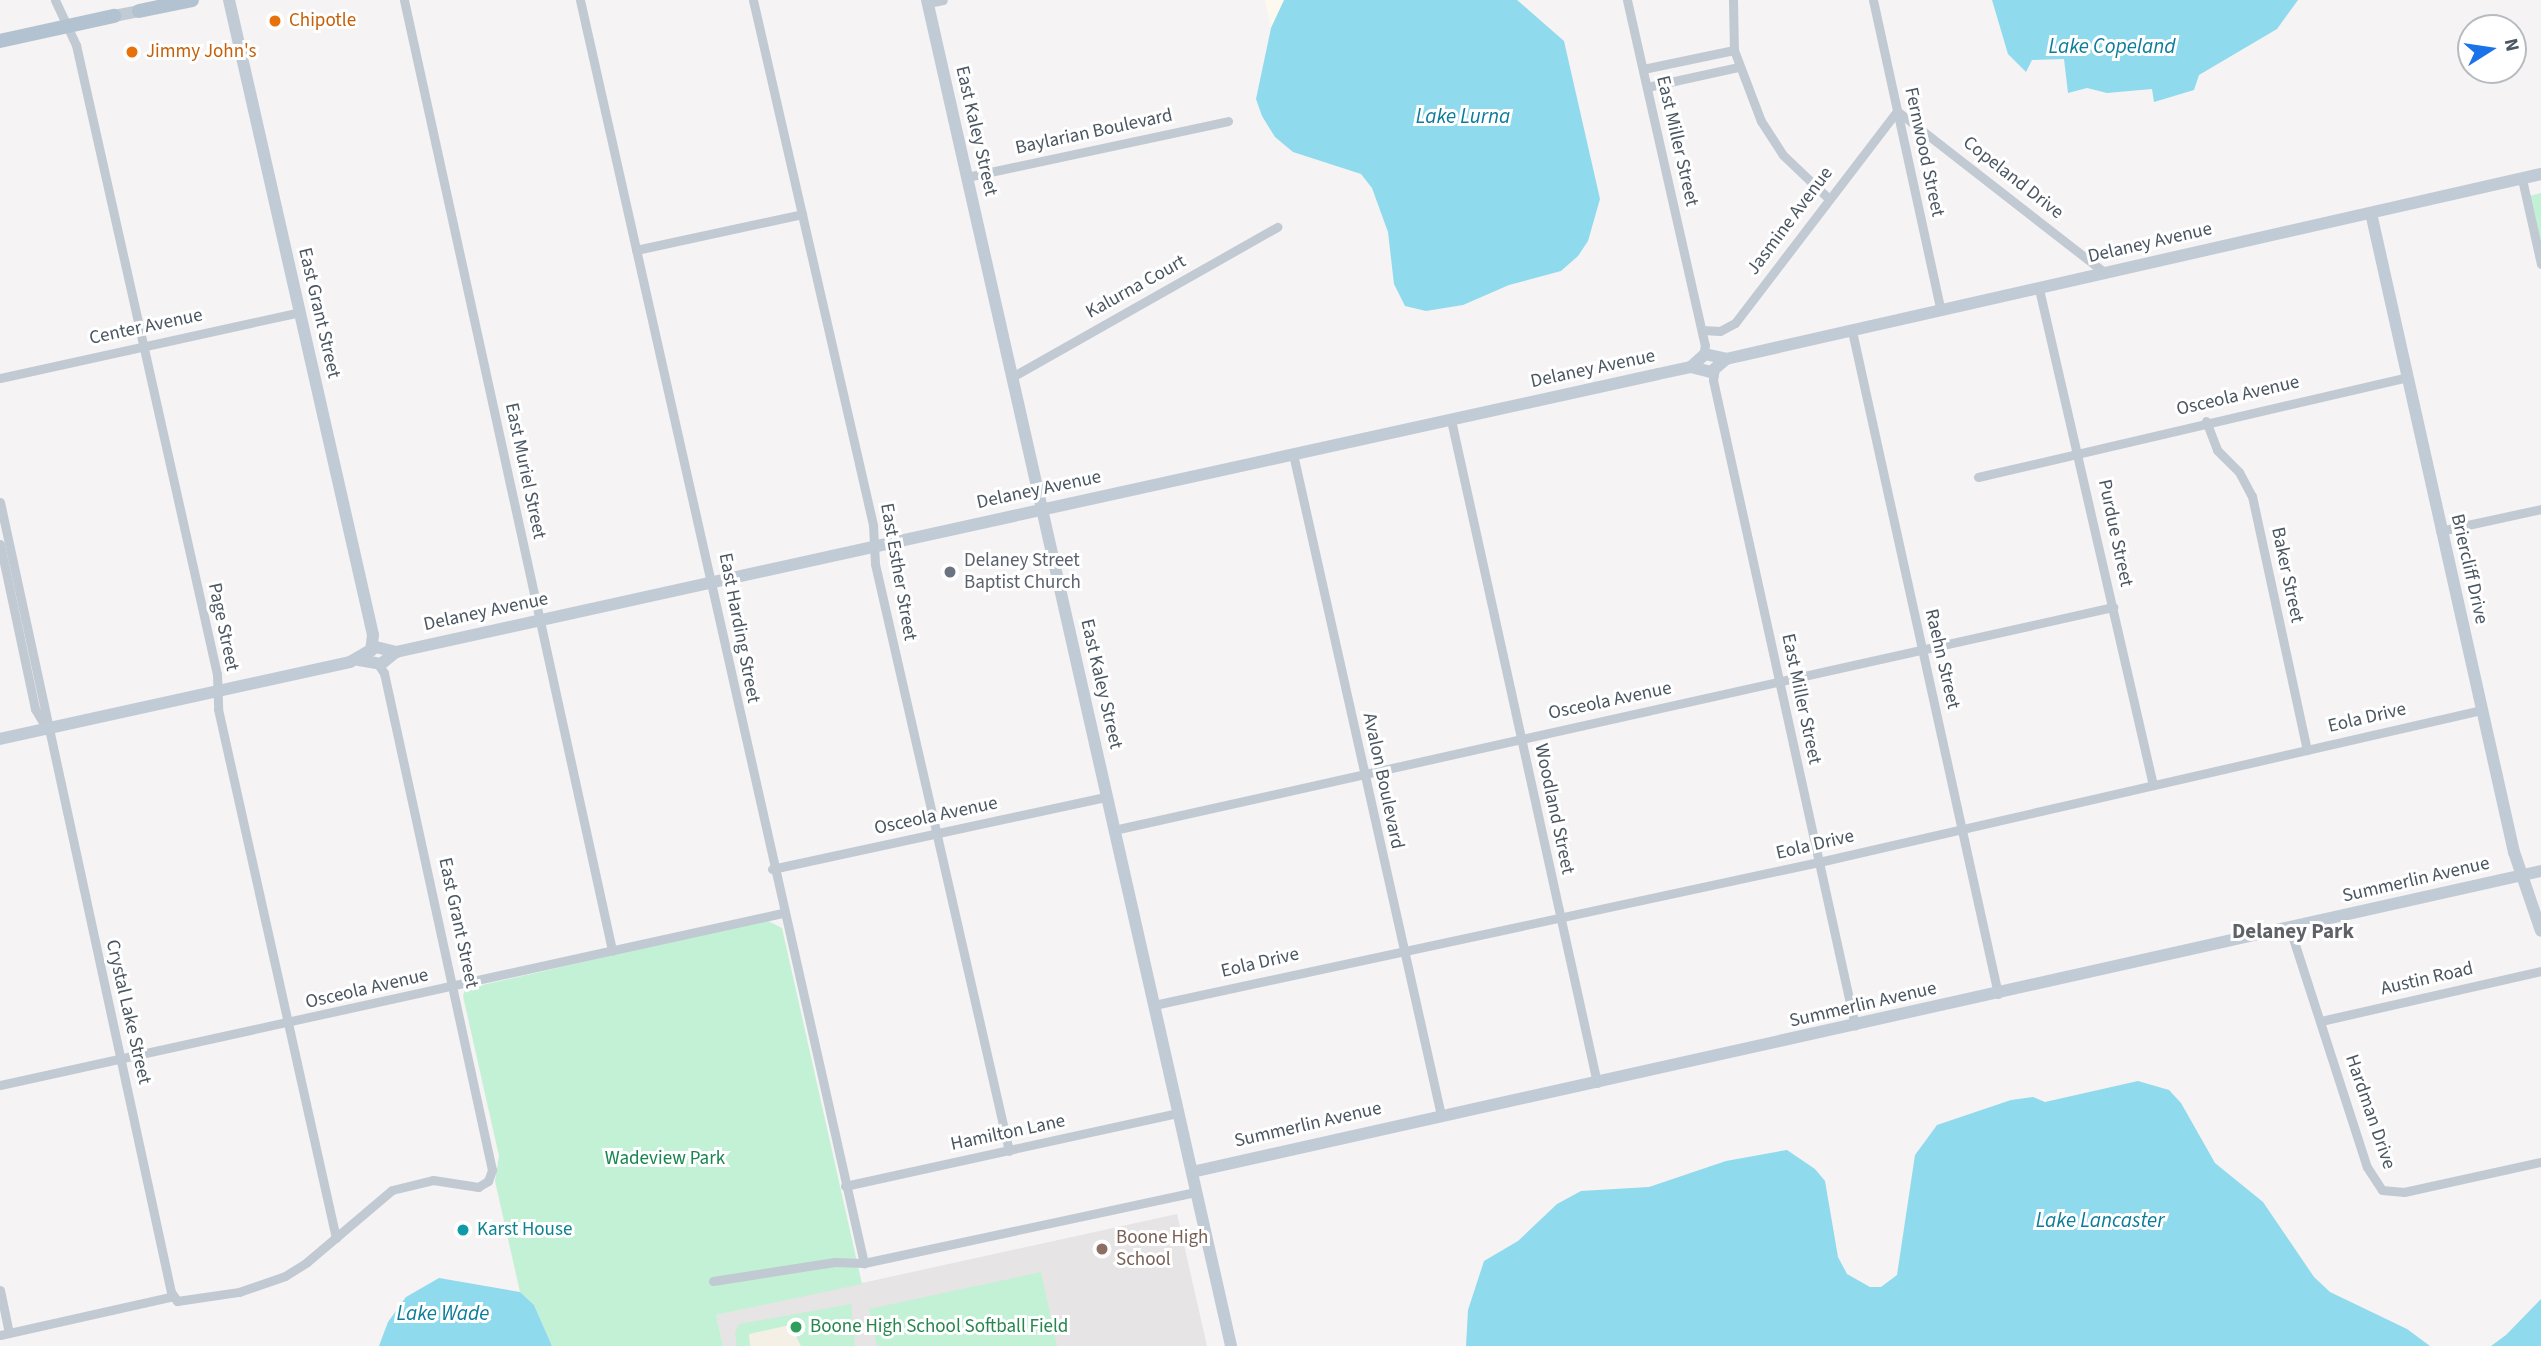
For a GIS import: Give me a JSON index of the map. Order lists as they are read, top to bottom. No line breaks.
{"streets":{"street":["East Kaley Street","Baylarian Boulevard","East Miller Street","Fernwood Street","Copeland Drive","Jasmine Avenue","Delaney Avenue","Kalurna Court","East Grant Street","Center Avenue","Osceola Avenue","East Muriel Street","Purdue Street","Briercliff Drive","East Esther Street","Baker Street","Page Street","East Harding Street","Raehn Street","Eola Drive","Avalon Boulevard","Woodland Street","Summerlin Avenue","Austin Road","Crystal Lake Street","Hardman Drive","Hamilton Lane"]},"crossings":[["East Kaley Street","Baylarian Boulevard"],["East Kaley Street","Delaney Avenue"],["East Kaley Street","Kalurna Court"],["East Kaley Street","Osceola Avenue"],["East Kaley Street","Eola Drive"],["East Kaley Street","Summerlin Avenue"],["East Kaley Street","Hamilton Lane"],["East Miller Street","Jasmine Avenue"],["East Miller Street","Delaney Avenue"],["East Miller Street","Osceola Avenue"],["East Miller Street","Eola Drive"],["East Miller Street","Summerlin Avenue"],["Fernwood Street","Copeland Drive"],["Fernwood Street","Jasmine Avenue"],["Fernwood Street","Delaney Avenue"],["Copeland Drive","Jasmine Avenue"],["Copeland Drive","Delaney Avenue"],["Delaney Avenue","East Grant Street"],["Delaney Avenue","East Muriel Street"],["Delaney Avenue","Purdue Street"],["Delaney Avenue","Briercliff Drive"],["Delaney Avenue","East Esther Street"],["Delaney Avenue","Page Street"],["Delaney Avenue","East Harding Street"],["Delaney Avenue","Raehn Street"],["Delaney Avenue","Avalon Boulevard"],["Delaney Avenue","Woodland Street"],["Delaney Avenue","Crystal Lake Street"],["East Grant Street","Center Avenue"],["East Grant Street","Osceola Avenue"],["East Grant Street","Page Street"],["Center Avenue","Page Street"],["Osceola Avenue","East Muriel Street"],["Osceola Avenue","Purdue Street"],["Osceola Avenue","Briercliff Drive"],["Osceola Avenue","East Esther Street"],["Osceola Avenue","Baker Street"],["Osceola Avenue","Page Street"],["Osceola Avenue","East Harding Street"],["Osceola Avenue","Raehn Street"],["Osceola Avenue","Avalon Boulevard"],["Osceola Avenue","Woodland Street"],["Osceola Avenue","Crystal Lake Street"],["Purdue Street","Eola Drive"],["Briercliff Drive","Eola Drive"],["Briercliff Drive","Summerlin Avenue"],["East Esther Street","Hamilton Lane"],["Baker Street","Eola Drive"],["East Harding Street","Hamilton Lane"],["Raehn Street","Eola Drive"],["Raehn Street","Summerlin Avenue"],["Eola Drive","Avalon Boulevard"],["Eola Drive","Woodland Street"],["Avalon Boulevard","Summerlin Avenue"],["Woodland Street","Summerlin Avenue"],["Summerlin Avenue","Hardman Drive"],["Austin Road","Hardman Drive"]],"districts":["Delaney Park"],"water":["Lake Copeland","Lake Lurna","Lake Lancaster","Lake Wade"],"parks":["Wadeview Park"],"places":["Chipotle","Jimmy John's","Delaney Street Baptist Church","Karst House","Boone High School","Boone High School Softball Field"],"north":"right"}
